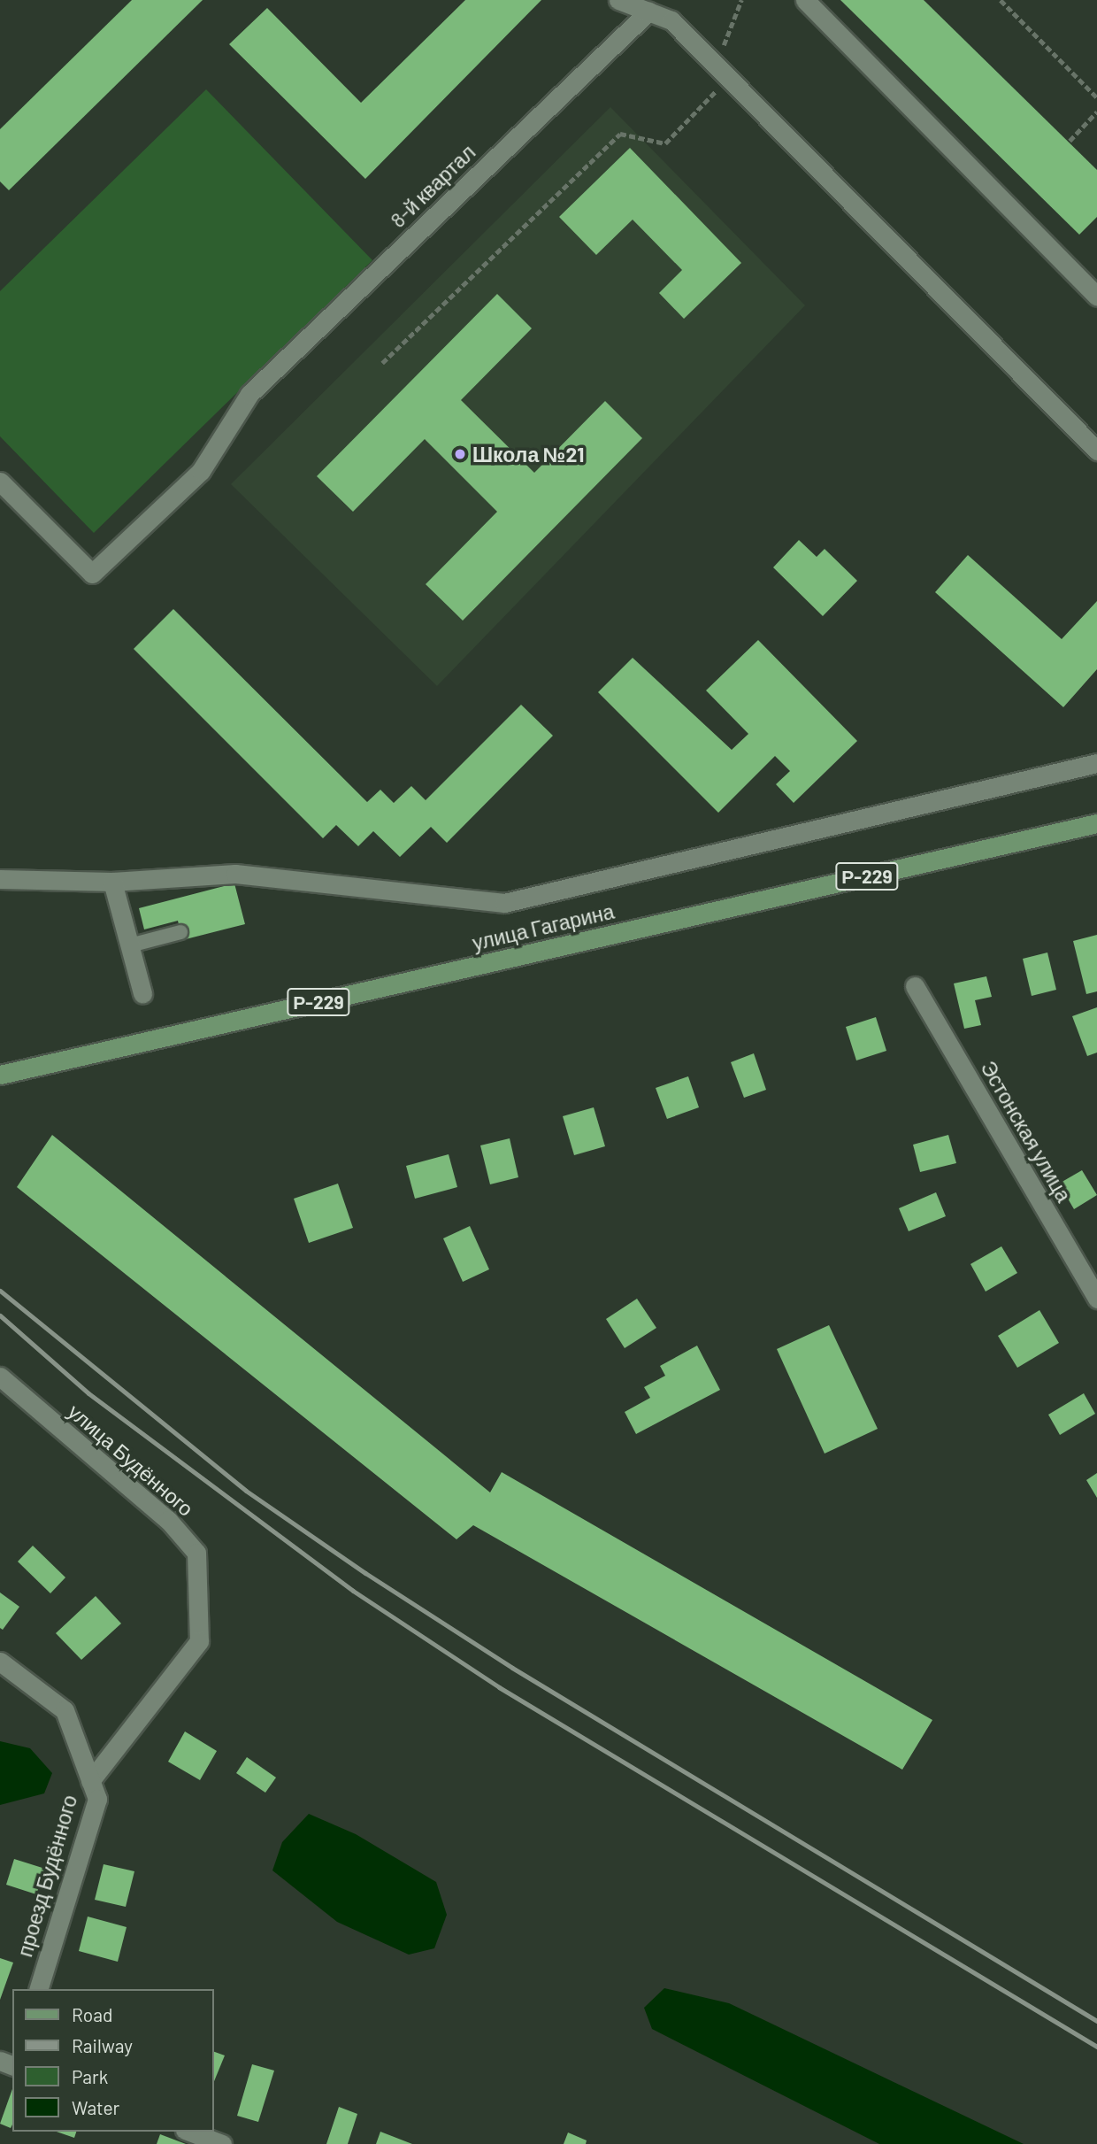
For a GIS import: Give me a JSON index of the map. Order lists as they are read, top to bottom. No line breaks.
{"streets":{"main road":["Р-229","улица Гагарина"],"street":["8-й квартал","Эстонская улица","улица Будённого","проезд Будённого"]},"crossings":[["улица Будённого","проезд Будённого"]],"places":["Школа №21"],"legend":["Road","Railway","Park","Water"]}
